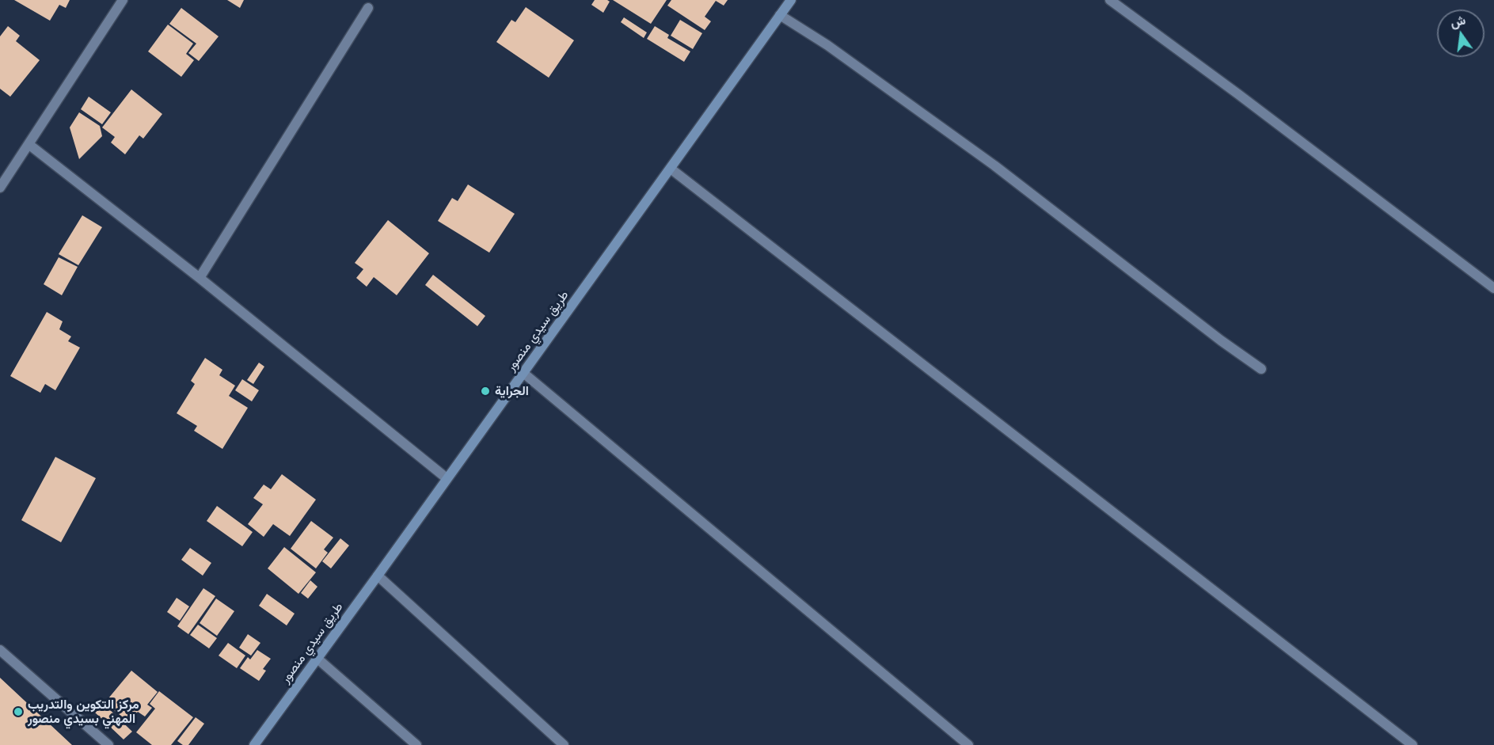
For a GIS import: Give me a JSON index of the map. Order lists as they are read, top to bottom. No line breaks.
{"streets":{"main road":["طريق سيدي منصور"]},"places":["الجراية","مركز التكوين والتدريب المهني بسيدي منصور"],"north":"top"}
